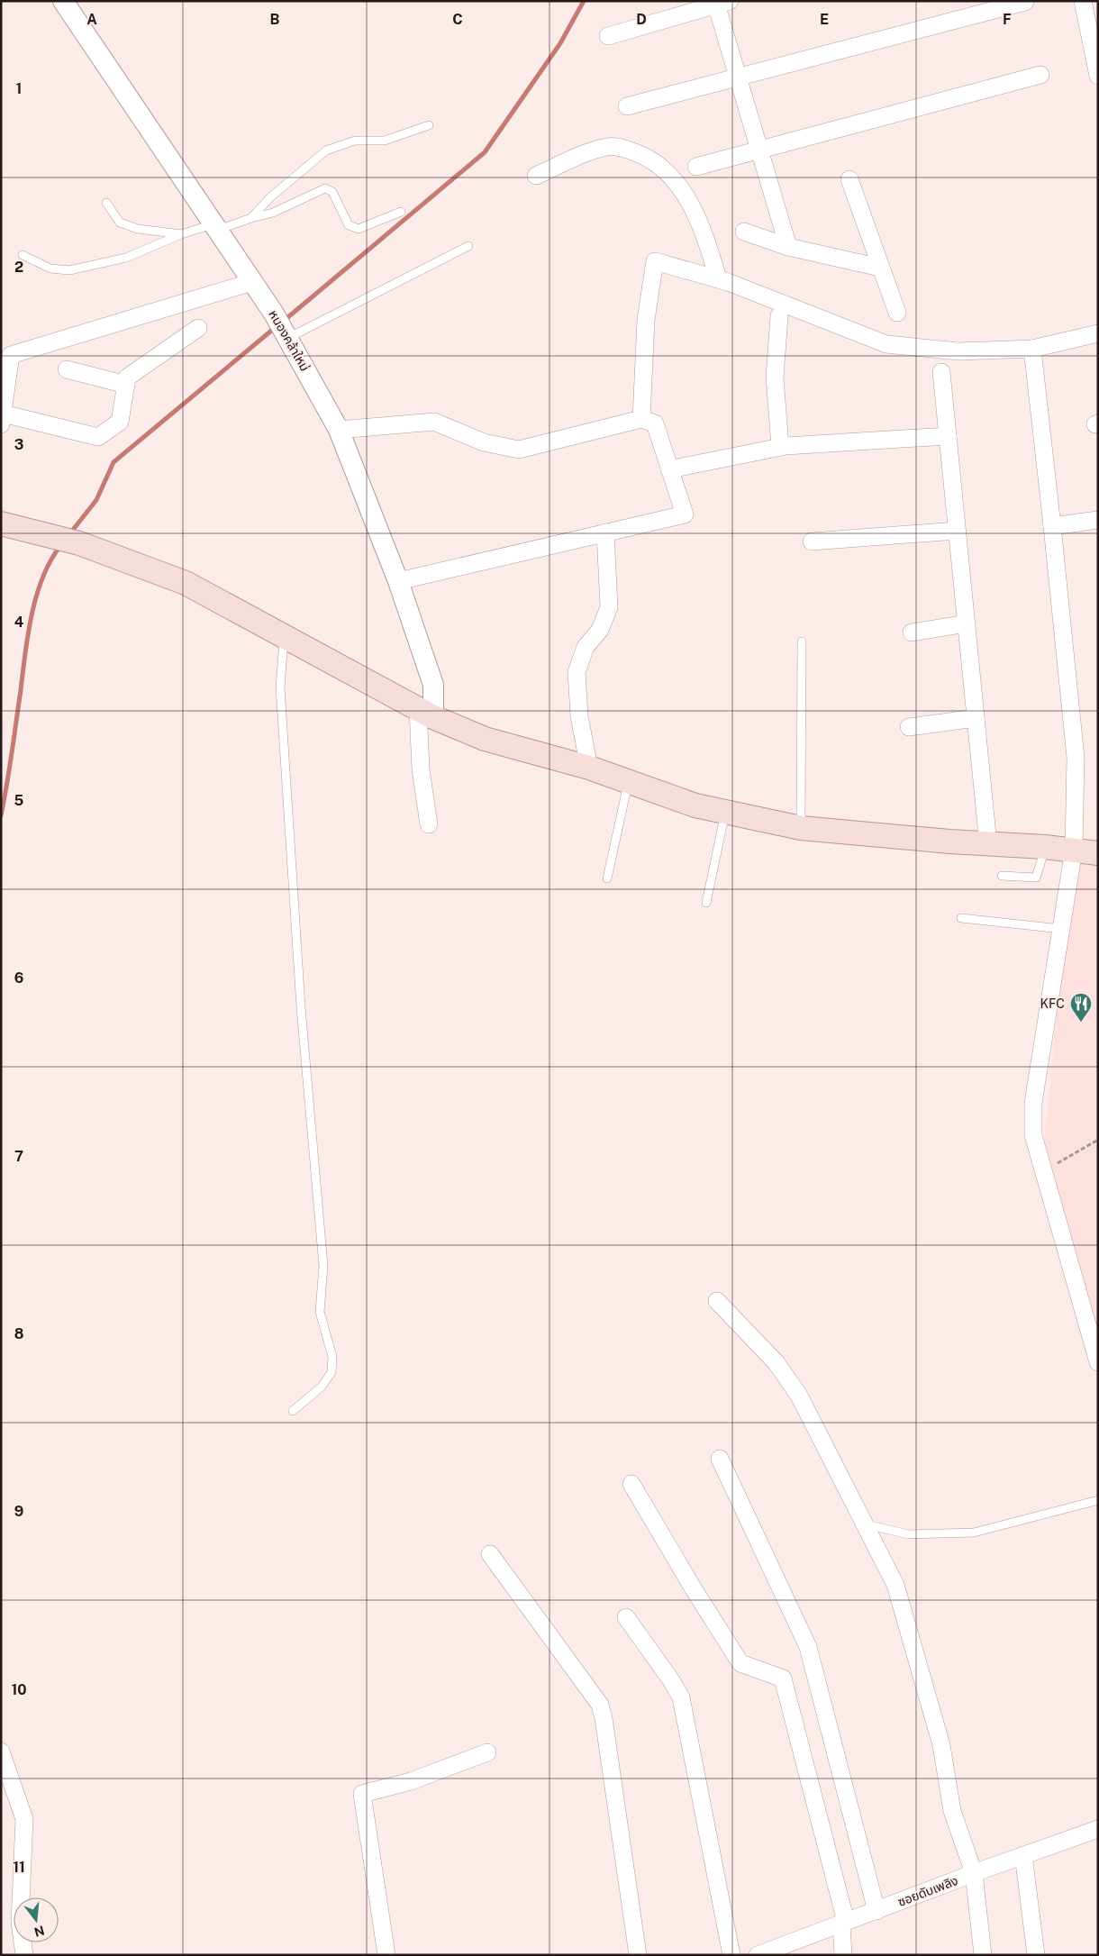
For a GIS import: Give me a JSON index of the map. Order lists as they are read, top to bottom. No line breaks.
{"streets":{"street":["หนองคล้าใหม่","ซอยดับเพลิง"]},"places":{"restaurant":["KFC"]},"north":"bottom","grid":{"columns":["A","B","C","D","E","F"],"rows":["1","2","3","4","5","6","7","8","9","10","11"]}}
